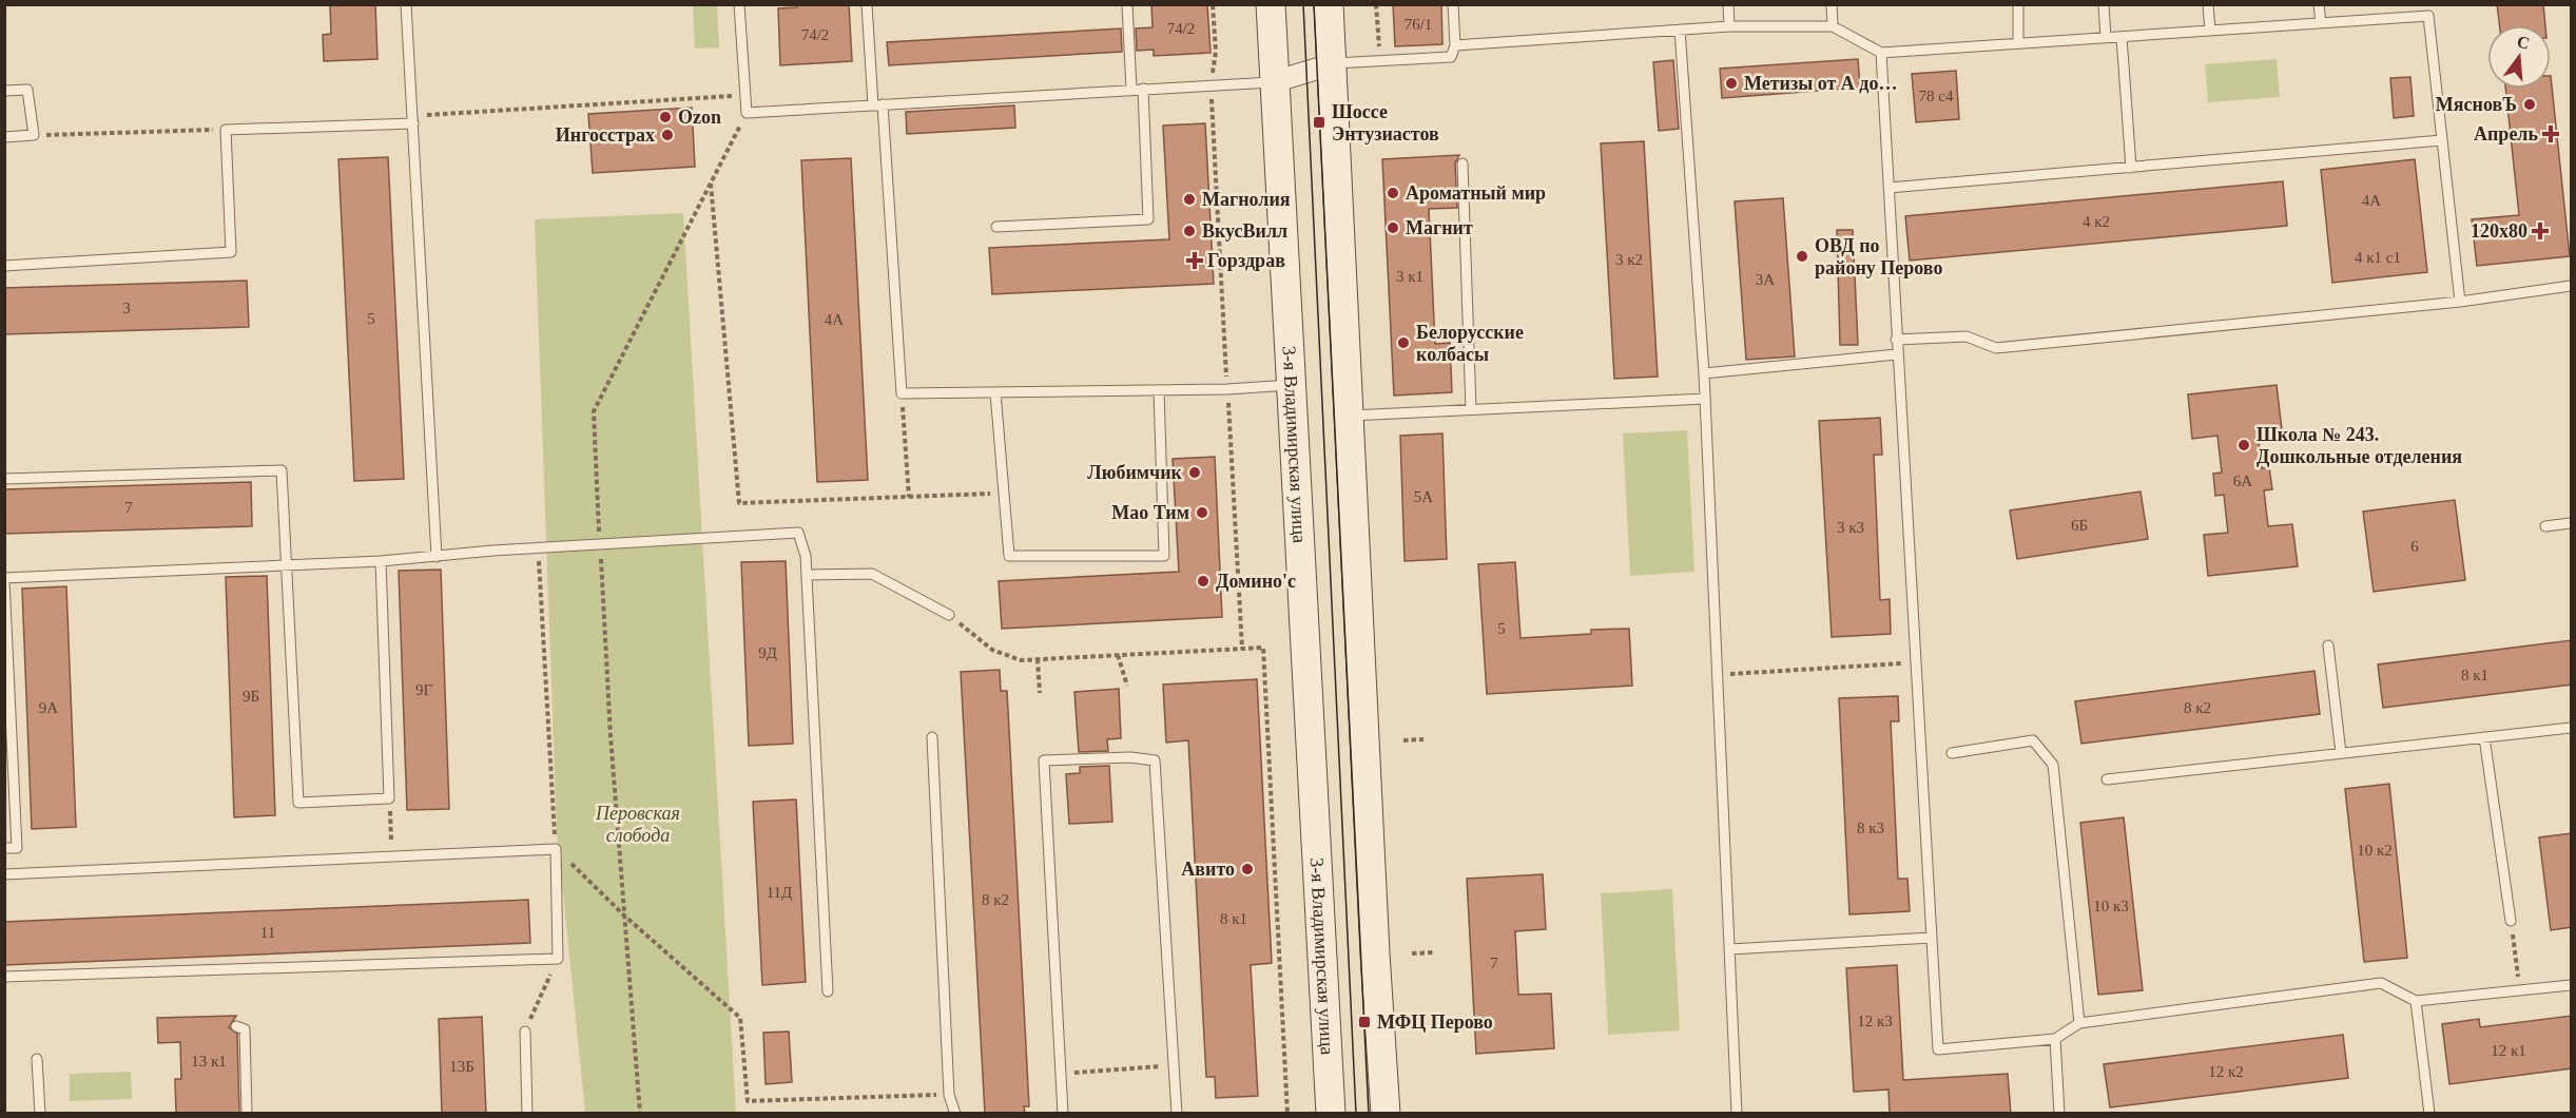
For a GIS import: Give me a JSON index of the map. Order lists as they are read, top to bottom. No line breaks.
{"streets":{"street":["3-я Владимирская улица"]},"parks":["Перовская слобода"],"places":{"other":["Метизы от А до…","МясновЪ","Ozon","Ингосстрах","Ароматный мир","Магнолия","Магнит","ВкусВилл","ОВД по району Перово","Белорусские колбасы","Школа № 243. Дошкольные отделения","Любимчик","Мао Тим","Домино'c","Авито"],"transit":["Шоссе Энтузиастов","МФЦ Перово"],"health":["Апрель","120x80","Горздрав"]},"house_numbers":["76/1","74/2","74/2","78 с4","4А","4 к2","4 к1 с1","3 к2","3 к1","3А","3","5","4А","6А","5А","7","6Б","3 к3","6","5","9Д","8 к1","9Г","9Б","9А","8 к2","8 к3","10 к2","11Д","8 к2","10 к3","8 к1","11","7","12 к3","12 к1","13 к1","13Б","12 к2"],"north":"top"}
